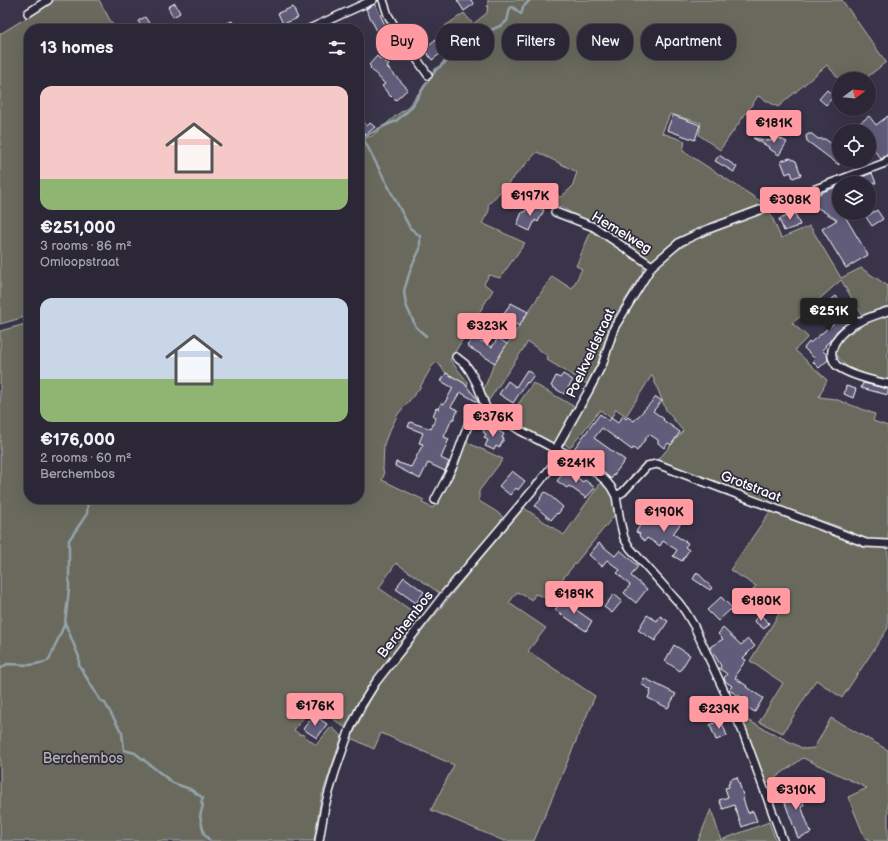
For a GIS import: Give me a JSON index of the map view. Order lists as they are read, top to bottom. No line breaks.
{"streets":{"street":["Hemelweg","Poelkveldstraat","Grotstraat","Berchembos"]},"crossings":[["Hemelweg","Poelkveldstraat"],["Poelkveldstraat","Berchembos"]],"parks":["Berchembos"],"north":"right","page":{"chip":["Buy","Rent","Filters","New","Apartment"],"heading":"13 homes","list":[{"name":"€251,000","note":"3 rooms · 86 m² · Omloopstraat"},{"name":"€176,000","note":"2 rooms · 60 m² · Berchembos"}],"price":["€181K","€197K","€308K","€251K","€323K","€376K","€241K","€190K","€189K","€180K","€176K","€239K","€310K"]}}
